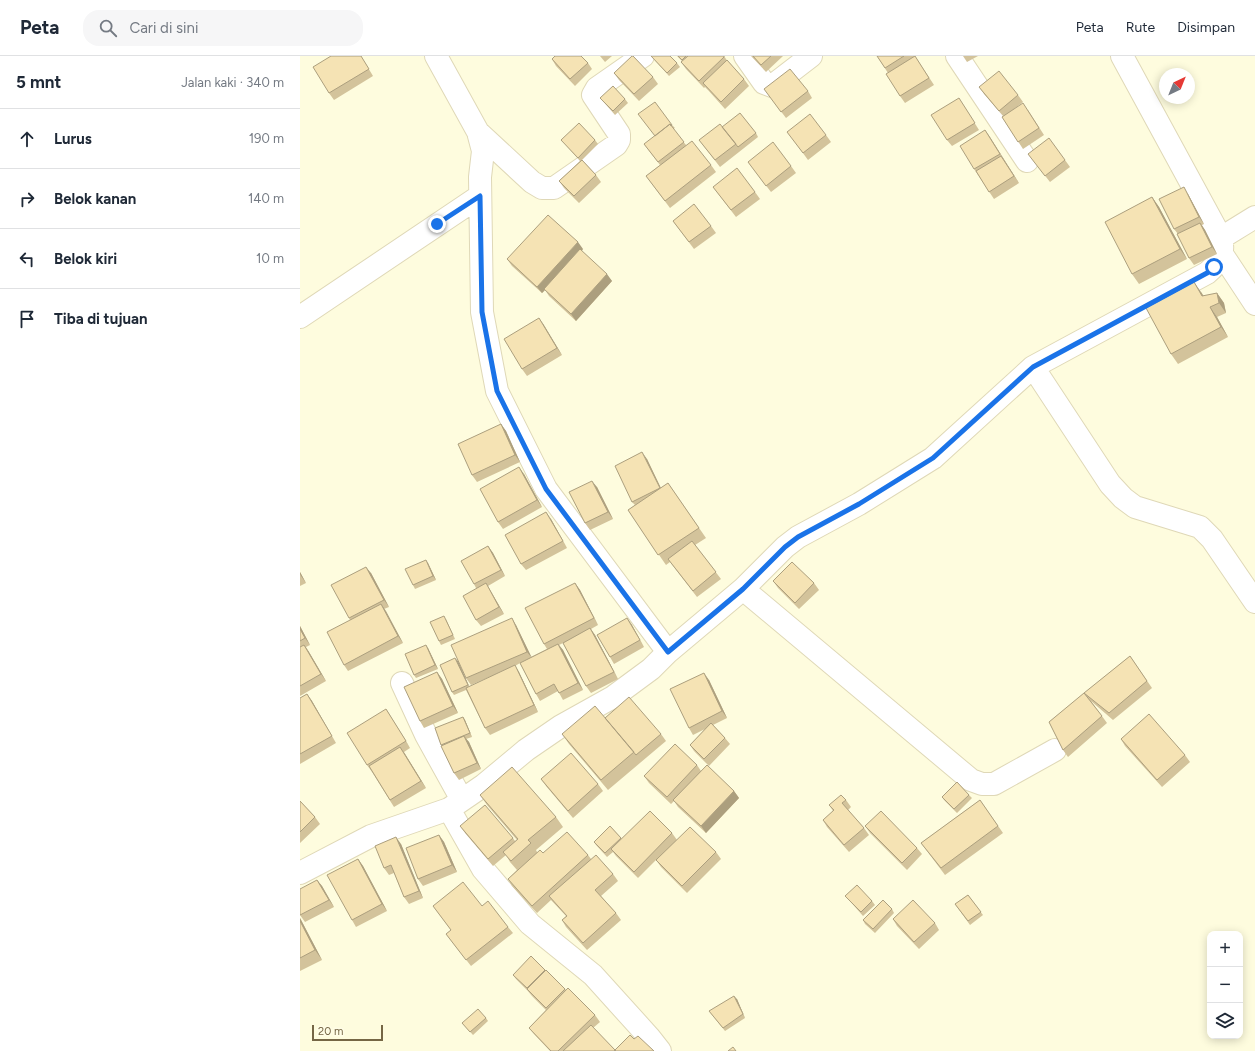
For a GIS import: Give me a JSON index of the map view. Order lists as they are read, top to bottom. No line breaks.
{"scale_bar":"20 m","north":"top right","page":{"header":"Peta","search":"Cari di sini","nav":["Peta","Rute","Disimpan"],"heading":["5 mnt","Jalan kaki · 340 m"],"list":[["Lurus","190 m"],["Belok kanan","140 m"],["Belok kiri","10 m"],"Tiba di tujuan"],"map_buttons":["+","−"],"scale":"20 m"}}
